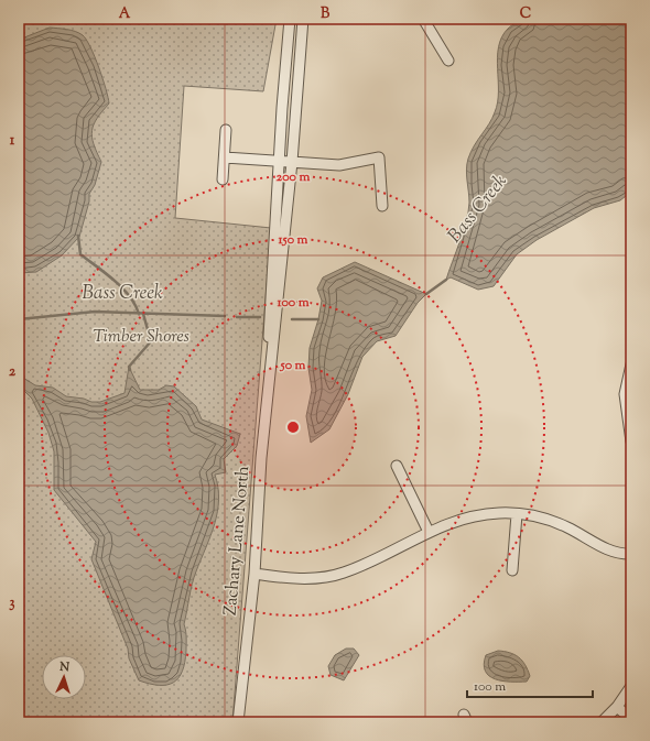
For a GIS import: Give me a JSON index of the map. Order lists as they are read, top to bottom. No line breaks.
{"streets":{"street":["Zachary Lane North"]},"water":["Bass Creek"],"parks":["Timber Shores"],"scale_bar":"100 m","north":"top","grid":{"columns":["A","B","C"],"rows":["1","2","3"]},"rings":["200 m","150 m","100 m","50 m"]}
